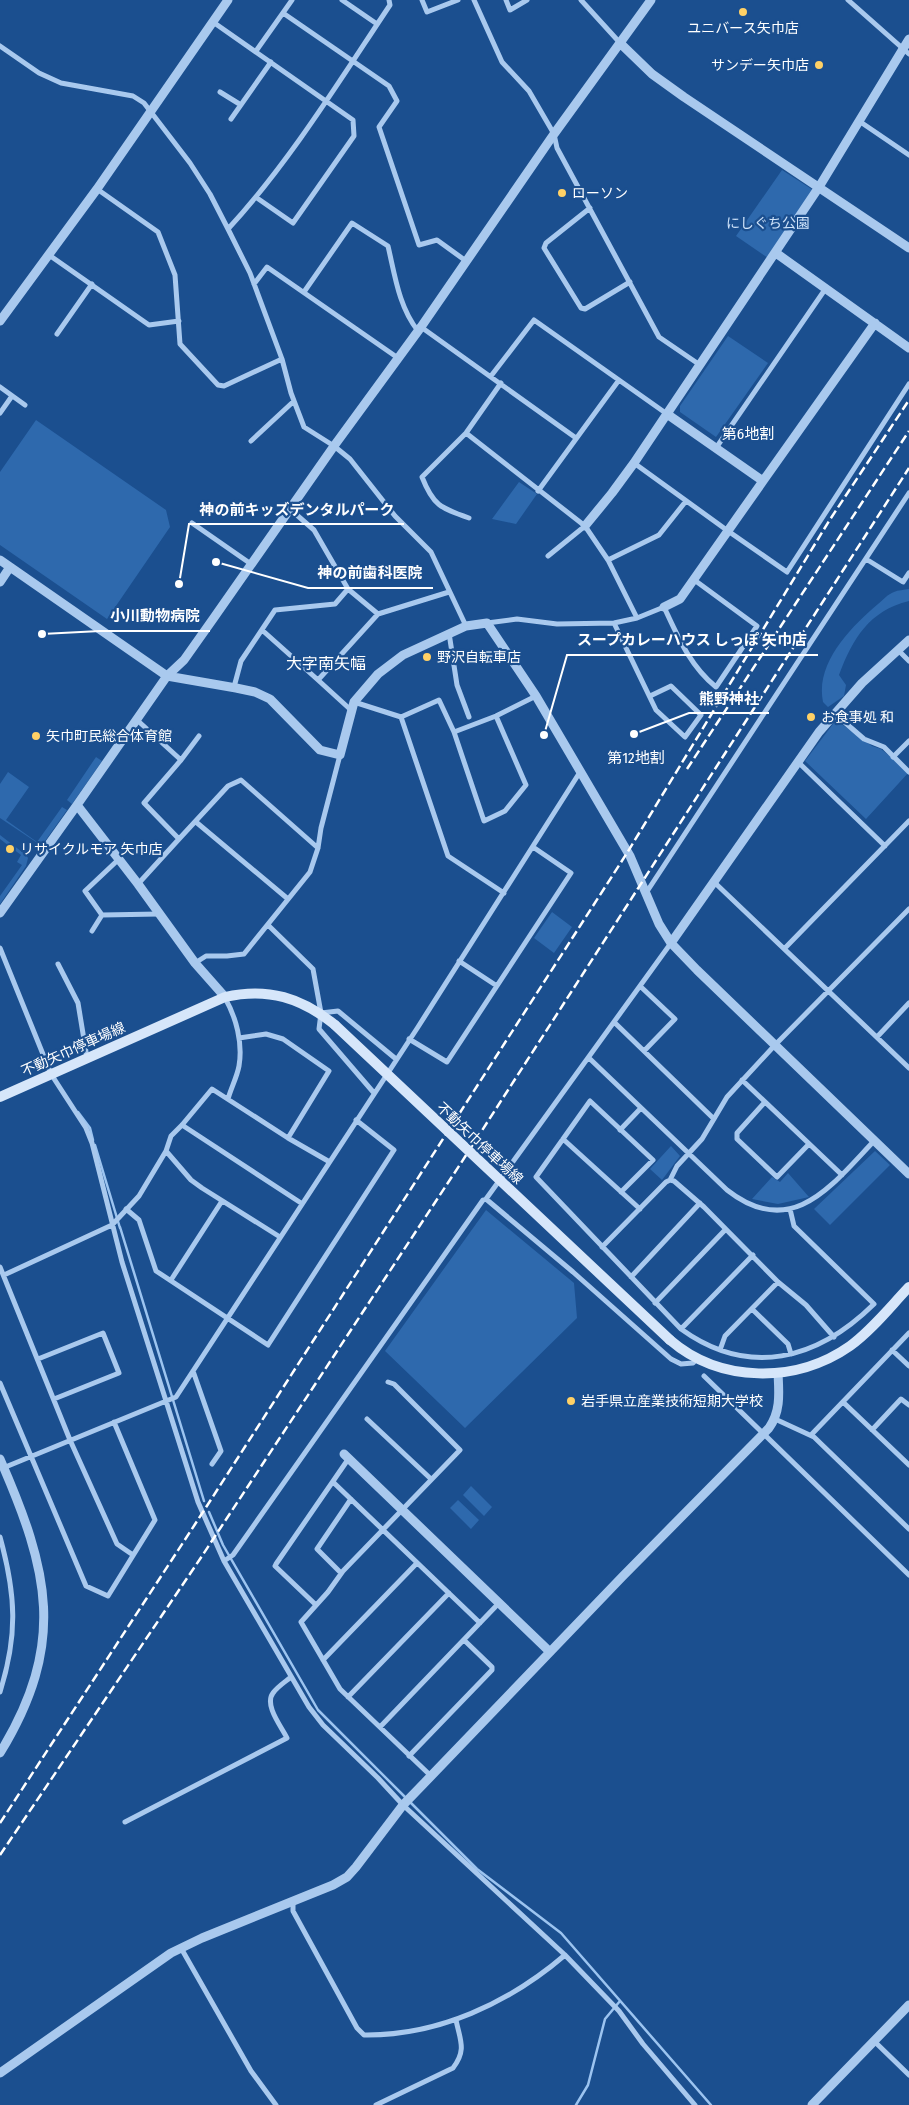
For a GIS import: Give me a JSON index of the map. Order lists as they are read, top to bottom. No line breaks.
{"streets":{"main road":["不動矢巾停車場線"]},"districts":["第6地割","大字南矢幅","第12地割"],"parks":["にしぐち公園"],"places":["ユニバース矢巾店","サンデー矢巾店","ローソン","神の前歯科医院","神の前キッズデンタルパーク","小川動物病院","野沢自転車店","お食事処 和","熊野神社","スープカレーハウス しっぽ 矢巾店","矢巾町民総合体育館","リサイクルモア 矢巾店","岩手県立産業技術短期大学校"]}
